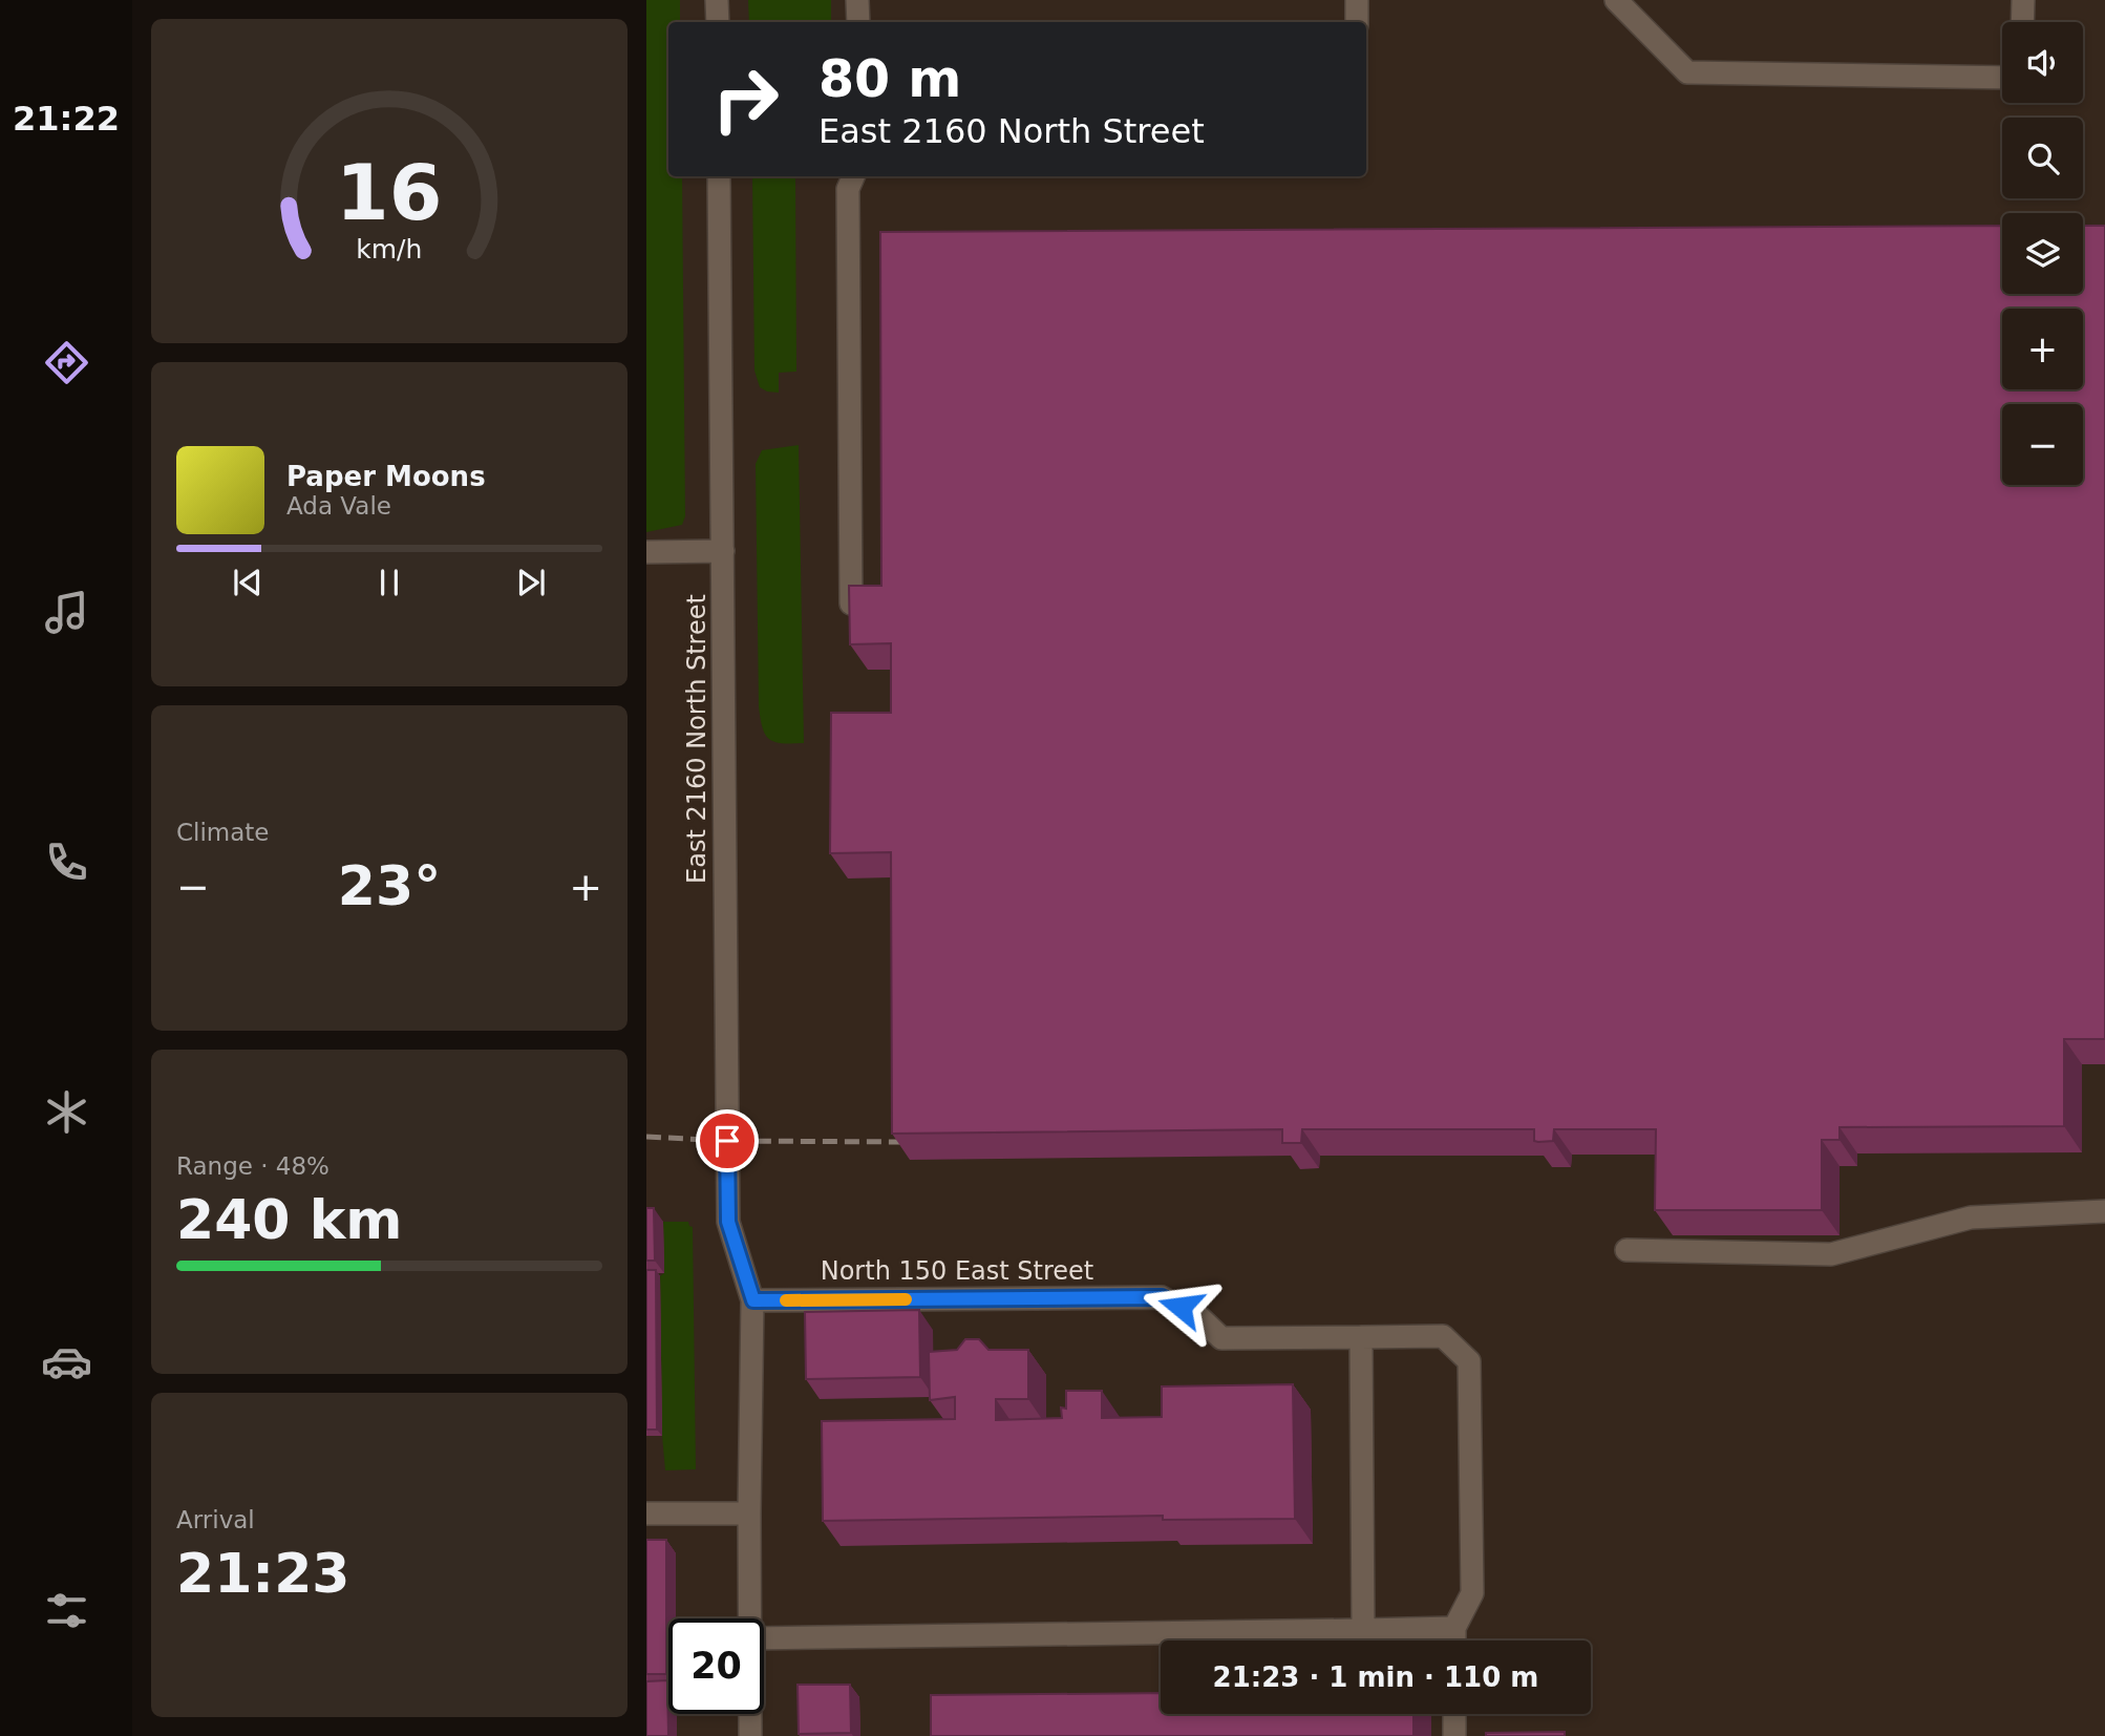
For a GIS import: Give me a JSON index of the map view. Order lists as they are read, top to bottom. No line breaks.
{"streets":{"street":["East 2160 North Street","North 150 East Street"]},"crossings":[["East 2160 North Street","North 150 East Street"]],"page":{"tabs":"21:22","map_buttons":["+","−"],"turn":["80 m","East 2160 North Street"],"song":["Paper Moons","Ada Vale"],"tile":["Climate",["Range · 48%","240 km"],["Arrival","21:23"]],"heat":["−","23°","+"],"limit":"20","trip":"21:23 · 1 min · 110 m","gauge":["16","km/h"]}}
